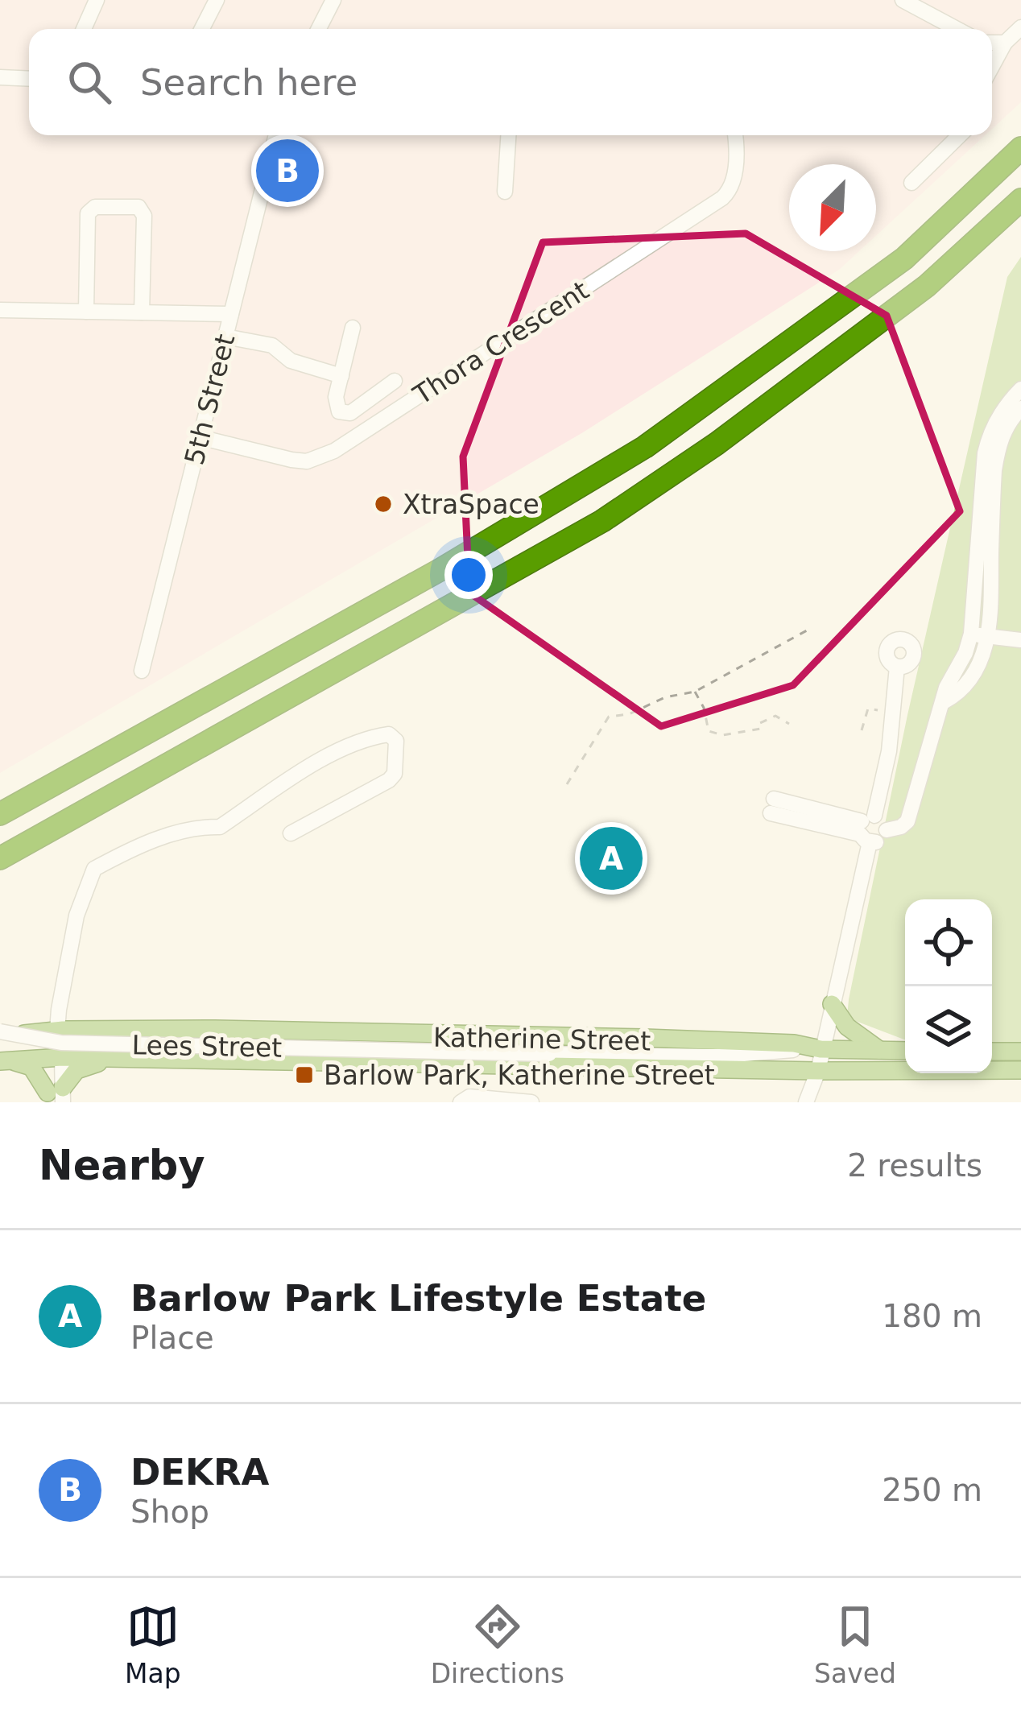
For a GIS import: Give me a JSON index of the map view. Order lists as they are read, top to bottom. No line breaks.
{"streets":{"main road":["Katherine Street"],"street":["Thora Crescent","5th Street","Lees Street"]},"crossings":[["Thora Crescent","5th Street"],["Katherine Street","Lees Street"]],"places":{"other":["XtraSpace"],"transit":["Barlow Park, Katherine Street"]},"north":"bottom left","page":{"search":"Search here","pins":["B","A"],"heading":["Nearby","2 results"],"list":[{"mark":"A","name":"Barlow Park Lifestyle Estate","note":"Place","value":"180 m"},{"mark":"B","name":"DEKRA","note":"Shop","value":"250 m"}],"nav":["Map","Directions","Saved"]}}
